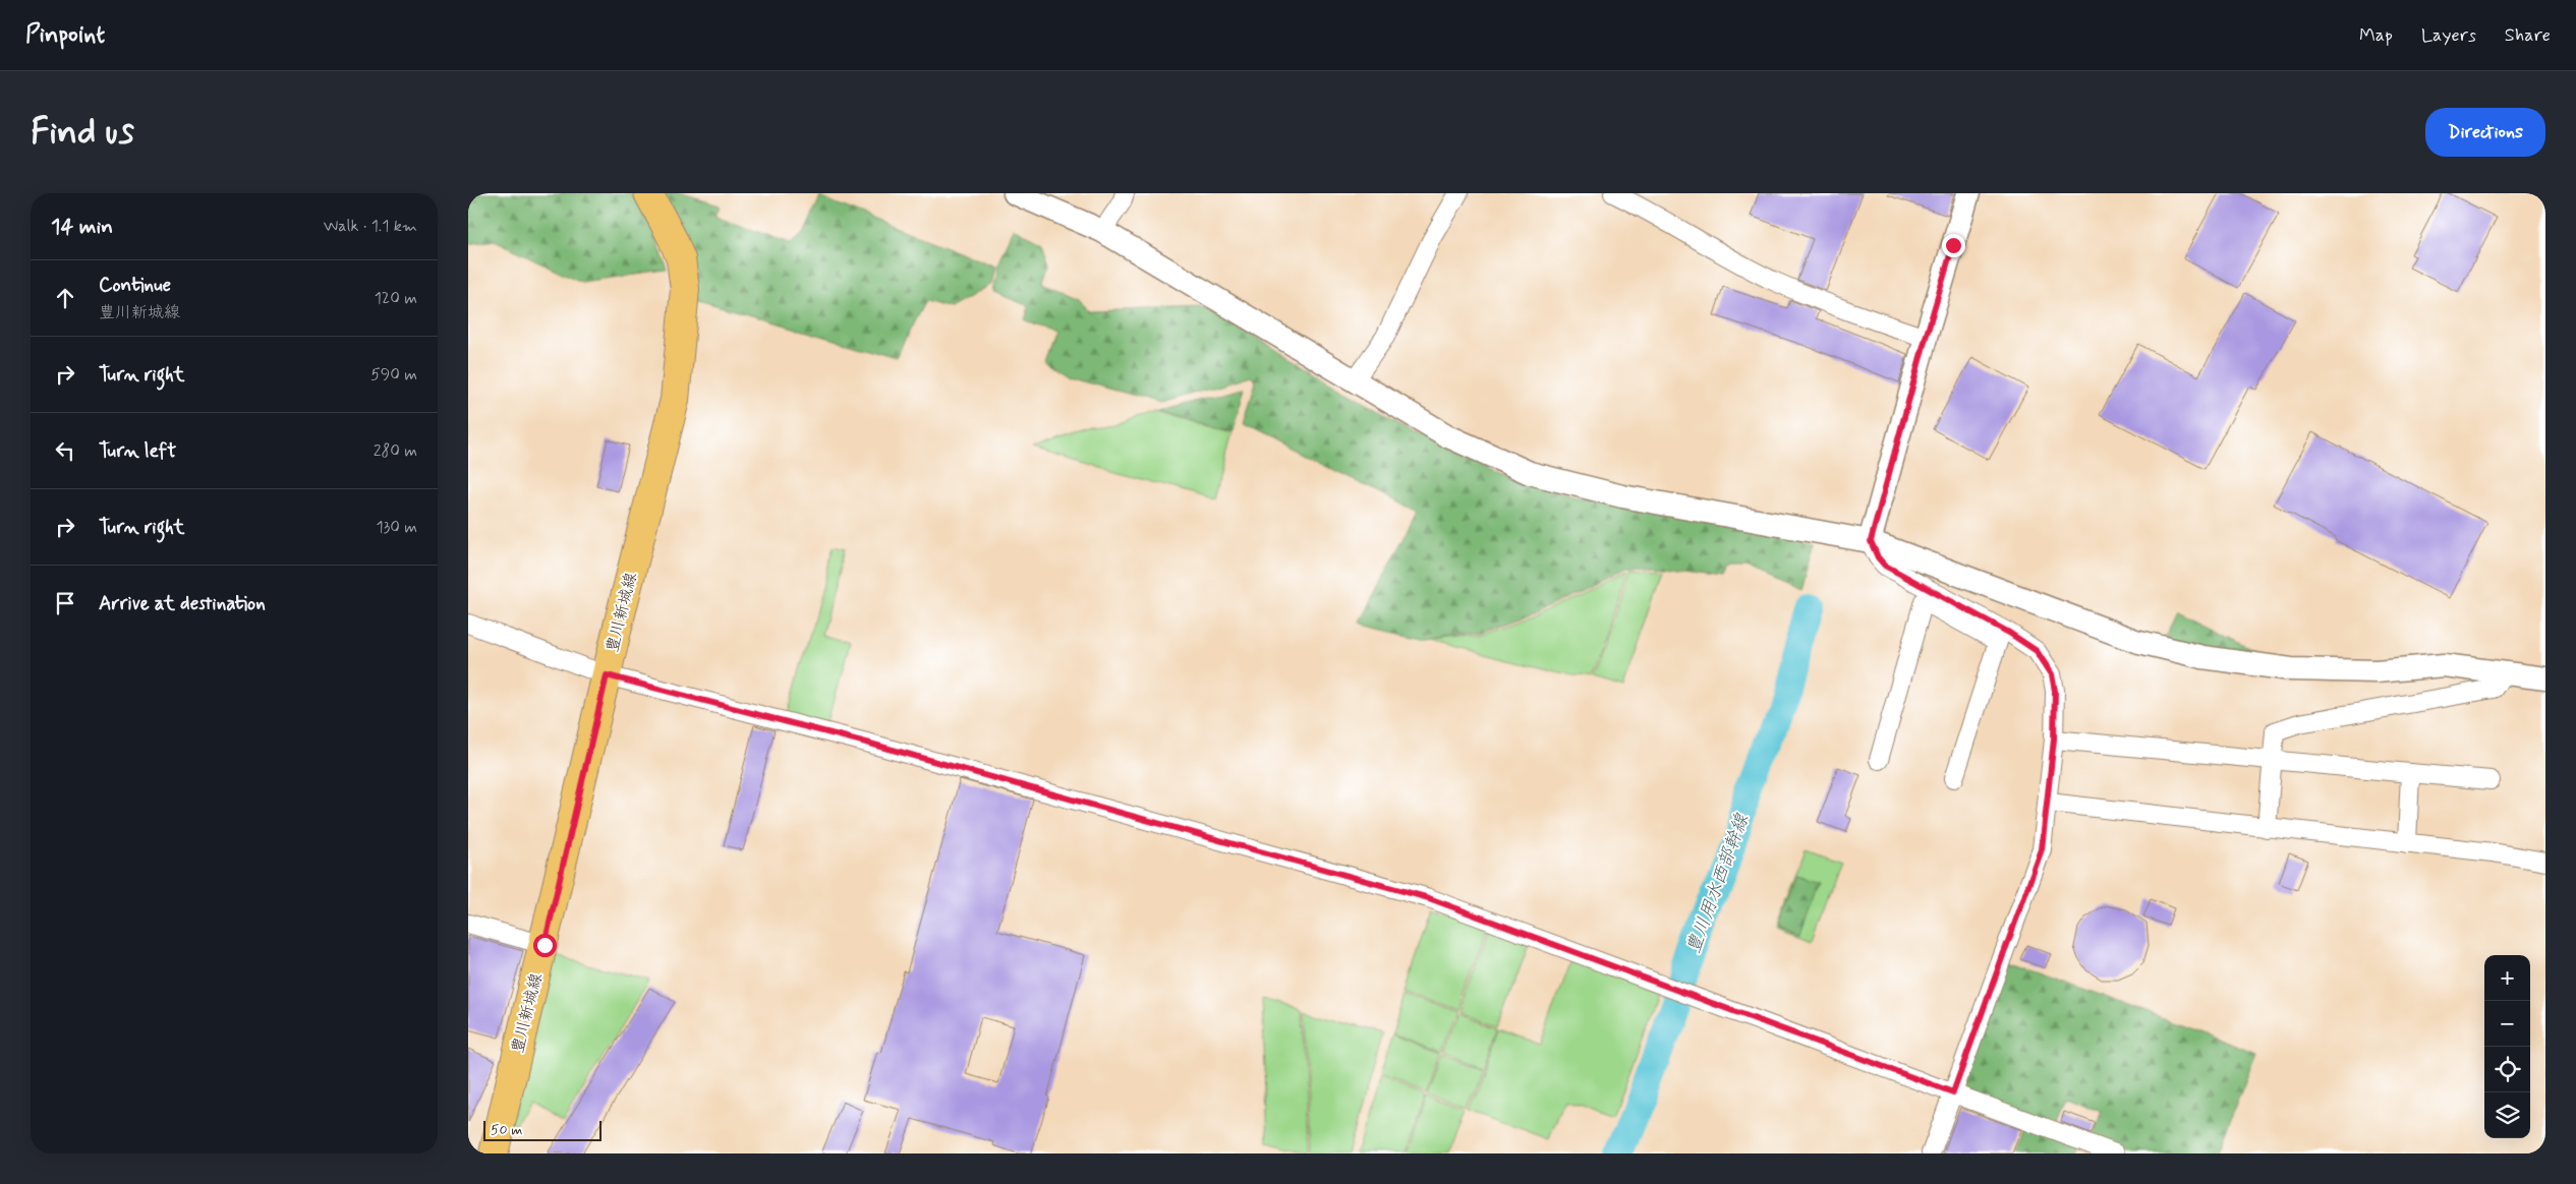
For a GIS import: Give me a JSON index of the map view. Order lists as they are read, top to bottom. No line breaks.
{"streets":{"main road":["豊川新城線"]},"water":["豊川用水西部幹線"],"scale_bar":"50 m","page":{"header":"Pinpoint","nav":["Map","Layers","Share"],"buttons":"Directions","title":"Find us","heading":["14 min","Walk · 1.1 km"],"list":[["Continue","豊川新城線","120 m"],["Turn right","590 m"],["Turn left","280 m"],["Turn right","130 m"],"Arrive at destination"],"map_buttons":["+","−"],"scale":"50 m"}}
